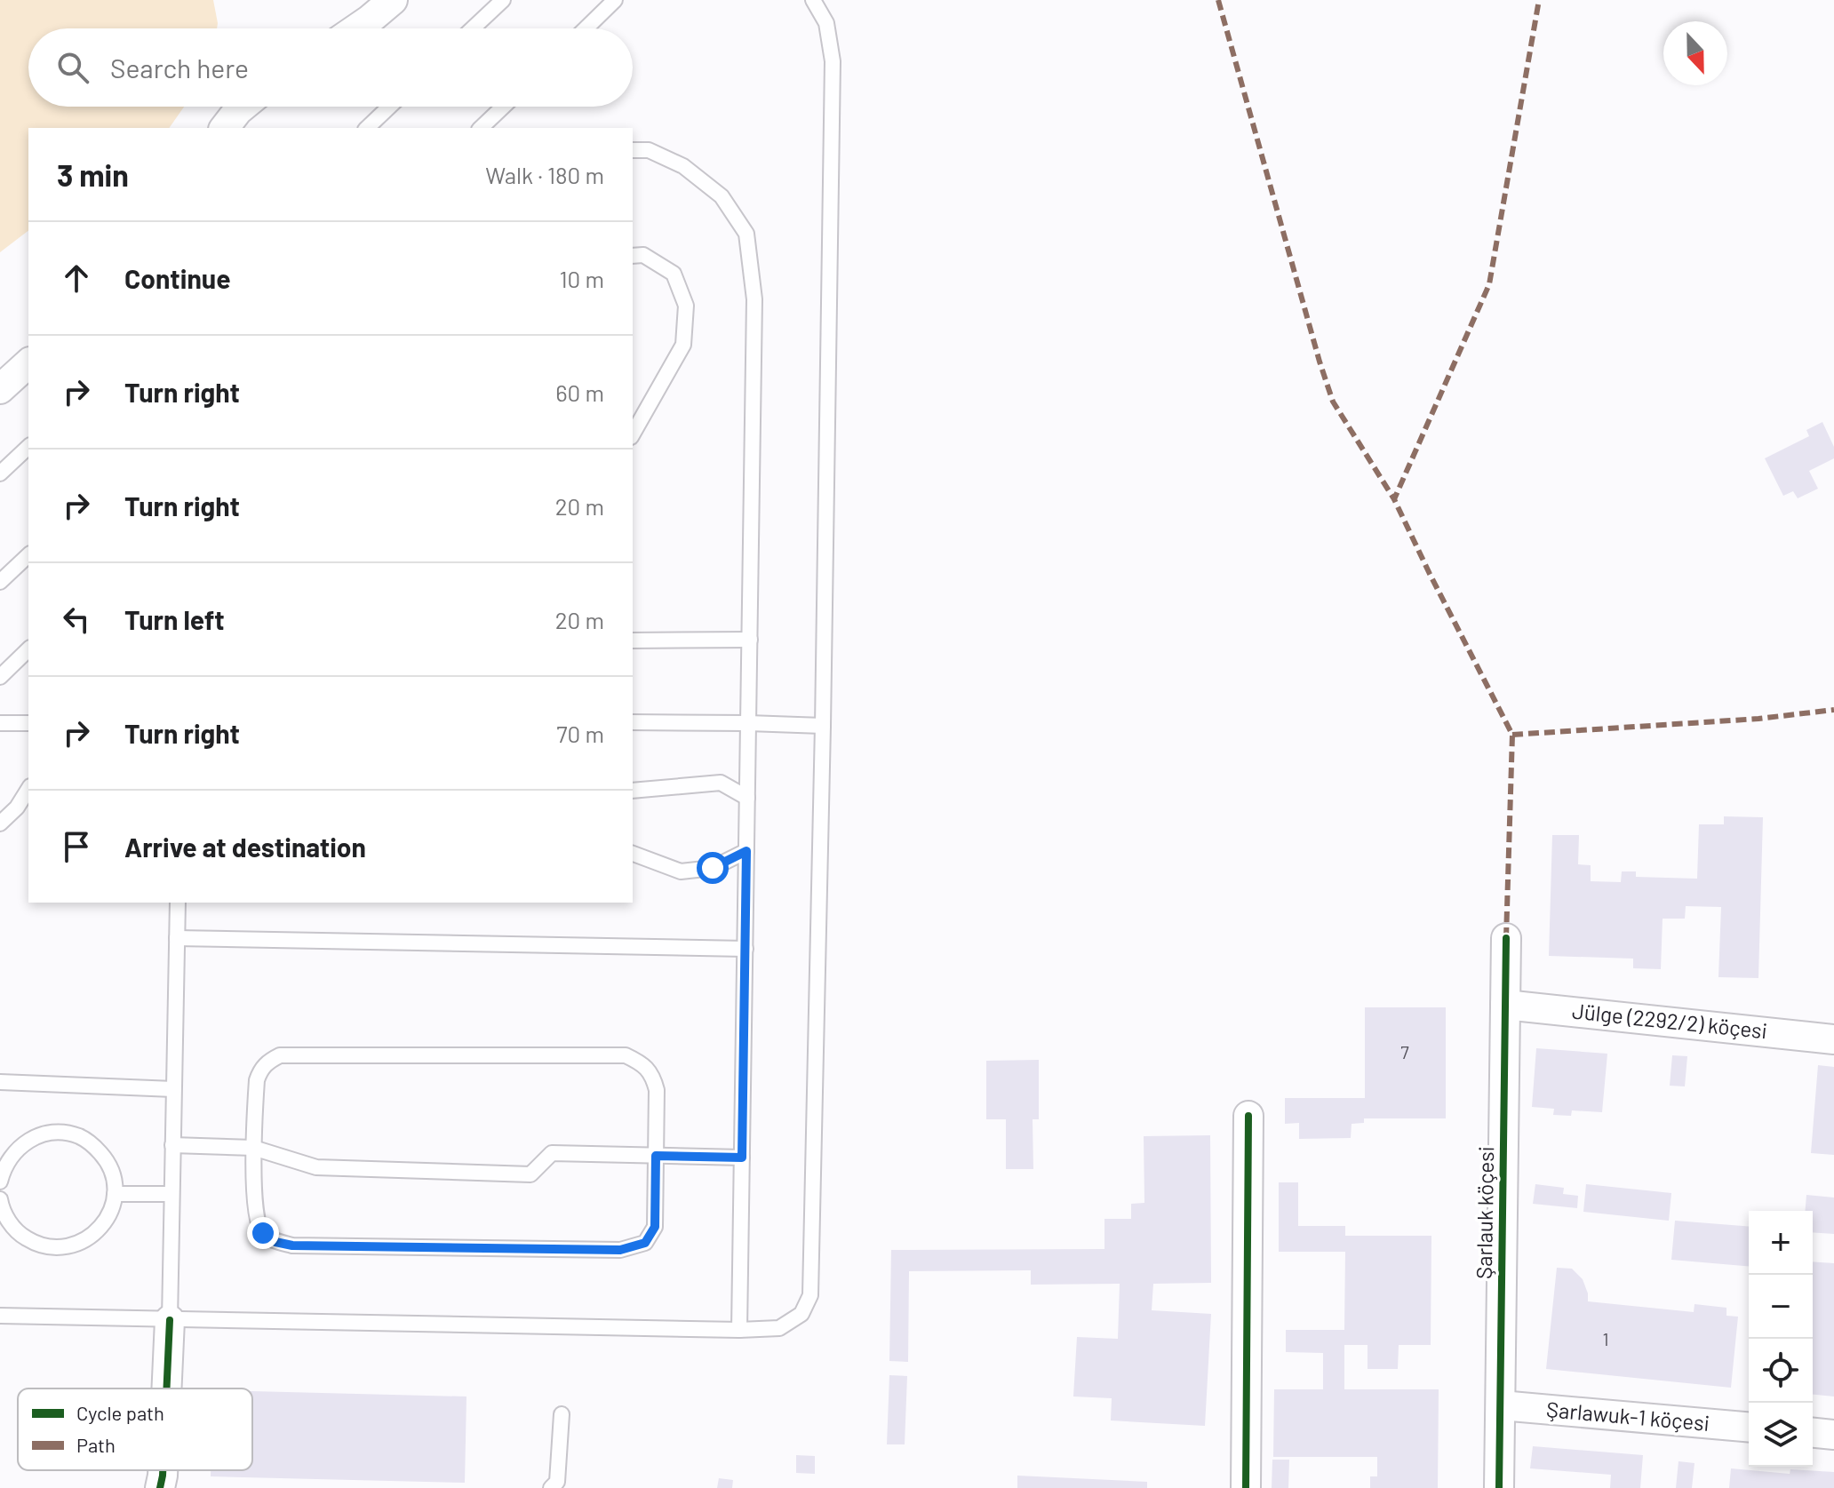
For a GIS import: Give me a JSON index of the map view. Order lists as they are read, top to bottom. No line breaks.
{"streets":{"street":["Jülge (2292/2) köçesi","Şarlauk köçesi","Şarlawuk-1 köçesi"]},"crossings":[["Jülge (2292/2) köçesi","Şarlauk köçesi"],["Şarlauk köçesi","Şarlawuk-1 köçesi"]],"house_numbers":["7","1"],"legend":["Cycle path","Path"],"north":"bottom","page":{"search":"Search here","heading":["3 min","Walk · 180 m"],"list":[["Continue","10 m"],["Turn right","60 m"],["Turn right","20 m"],["Turn left","20 m"],["Turn right","70 m"],"Arrive at destination"],"map_buttons":["+","−"]}}
